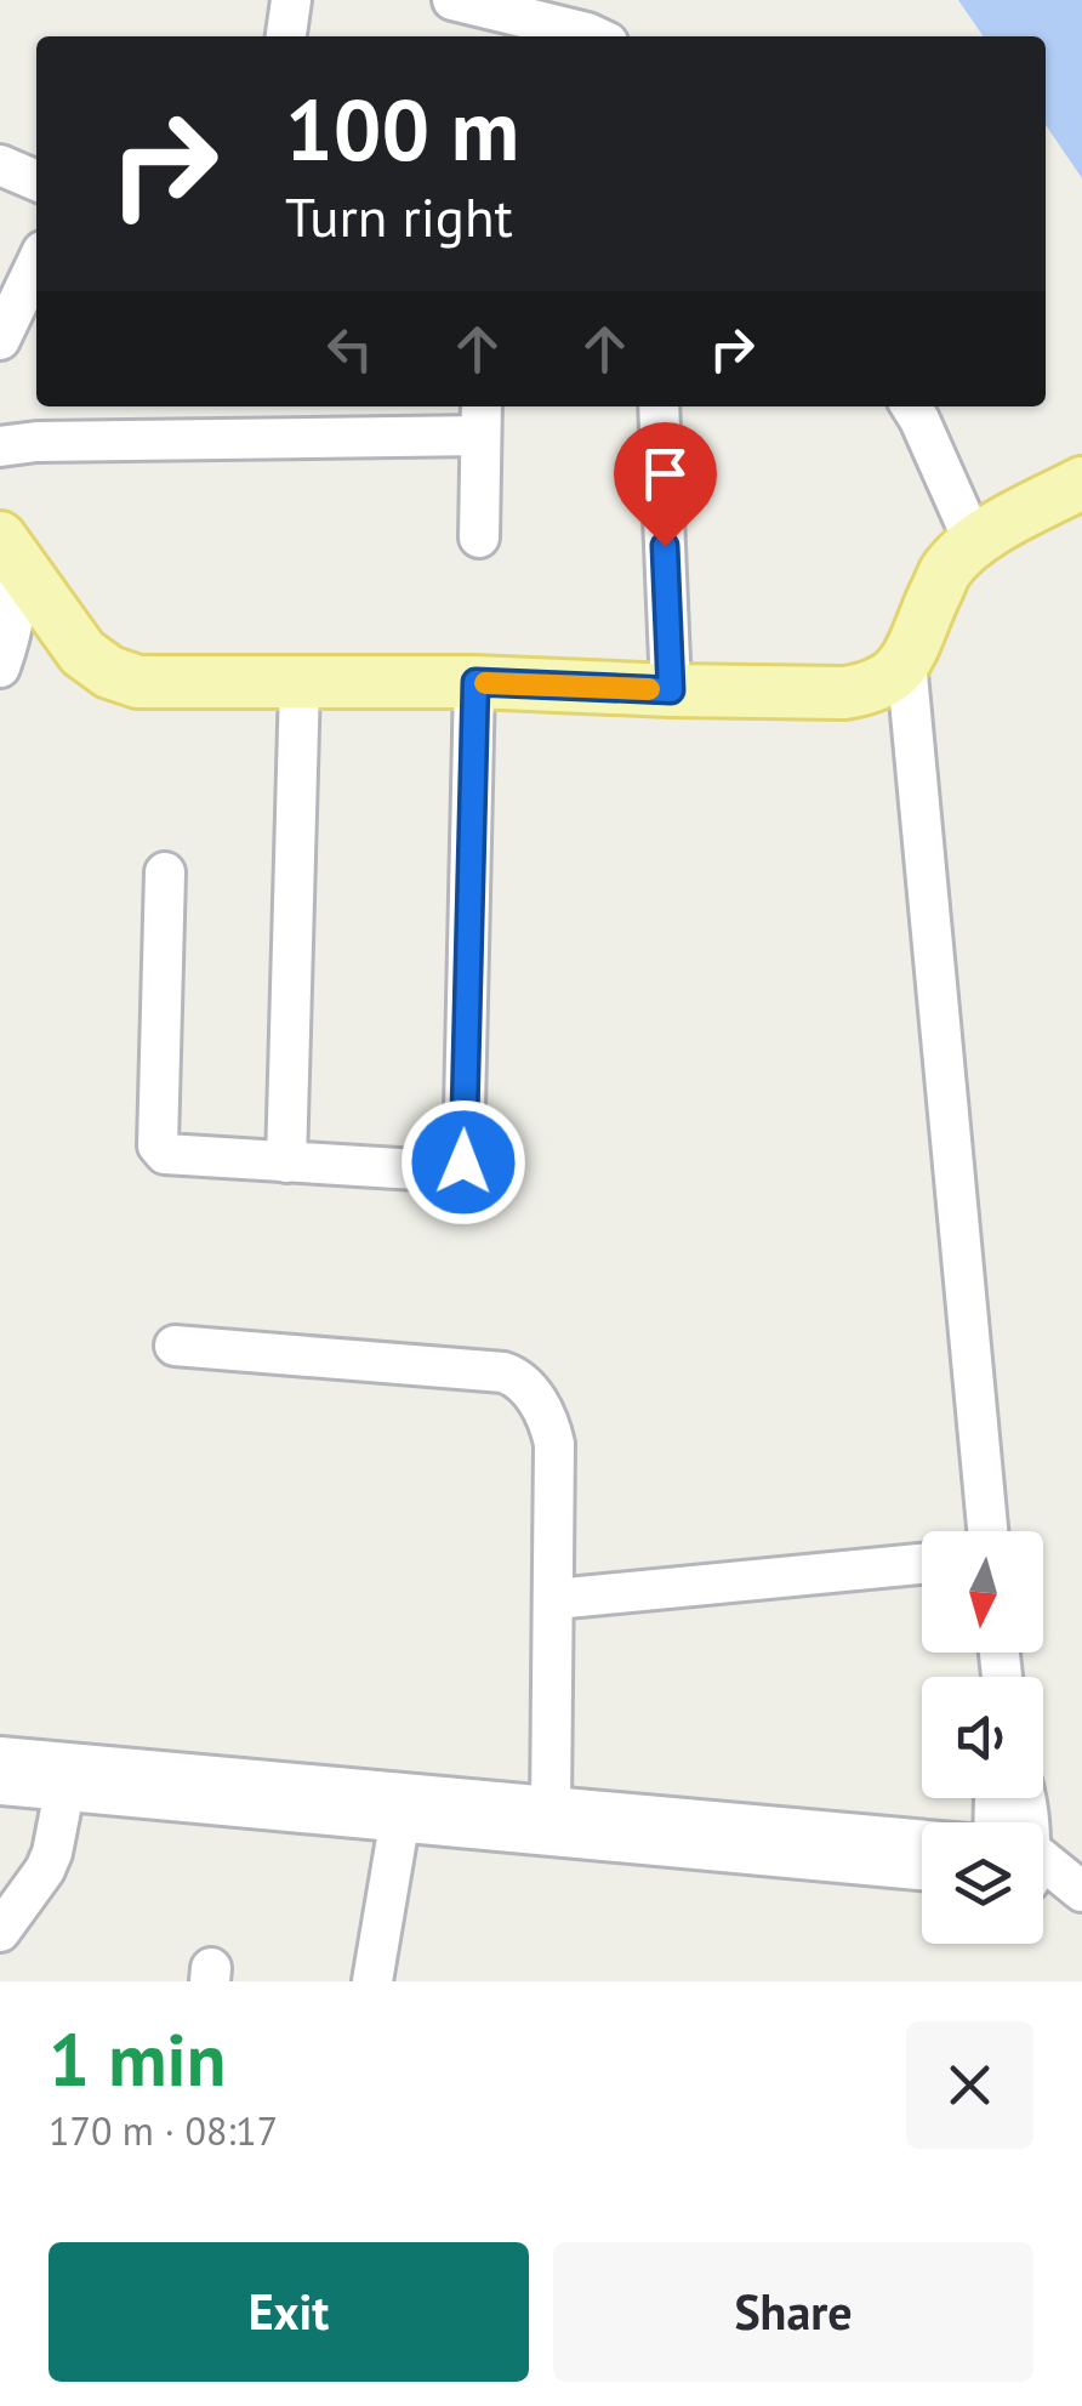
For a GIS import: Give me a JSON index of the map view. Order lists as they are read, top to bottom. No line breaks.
{"north":"bottom","page":{"turn":["100 m","Turn right"],"heading":["1 min","170 m · 08:17"],"buttons":["Exit","Share"]}}
